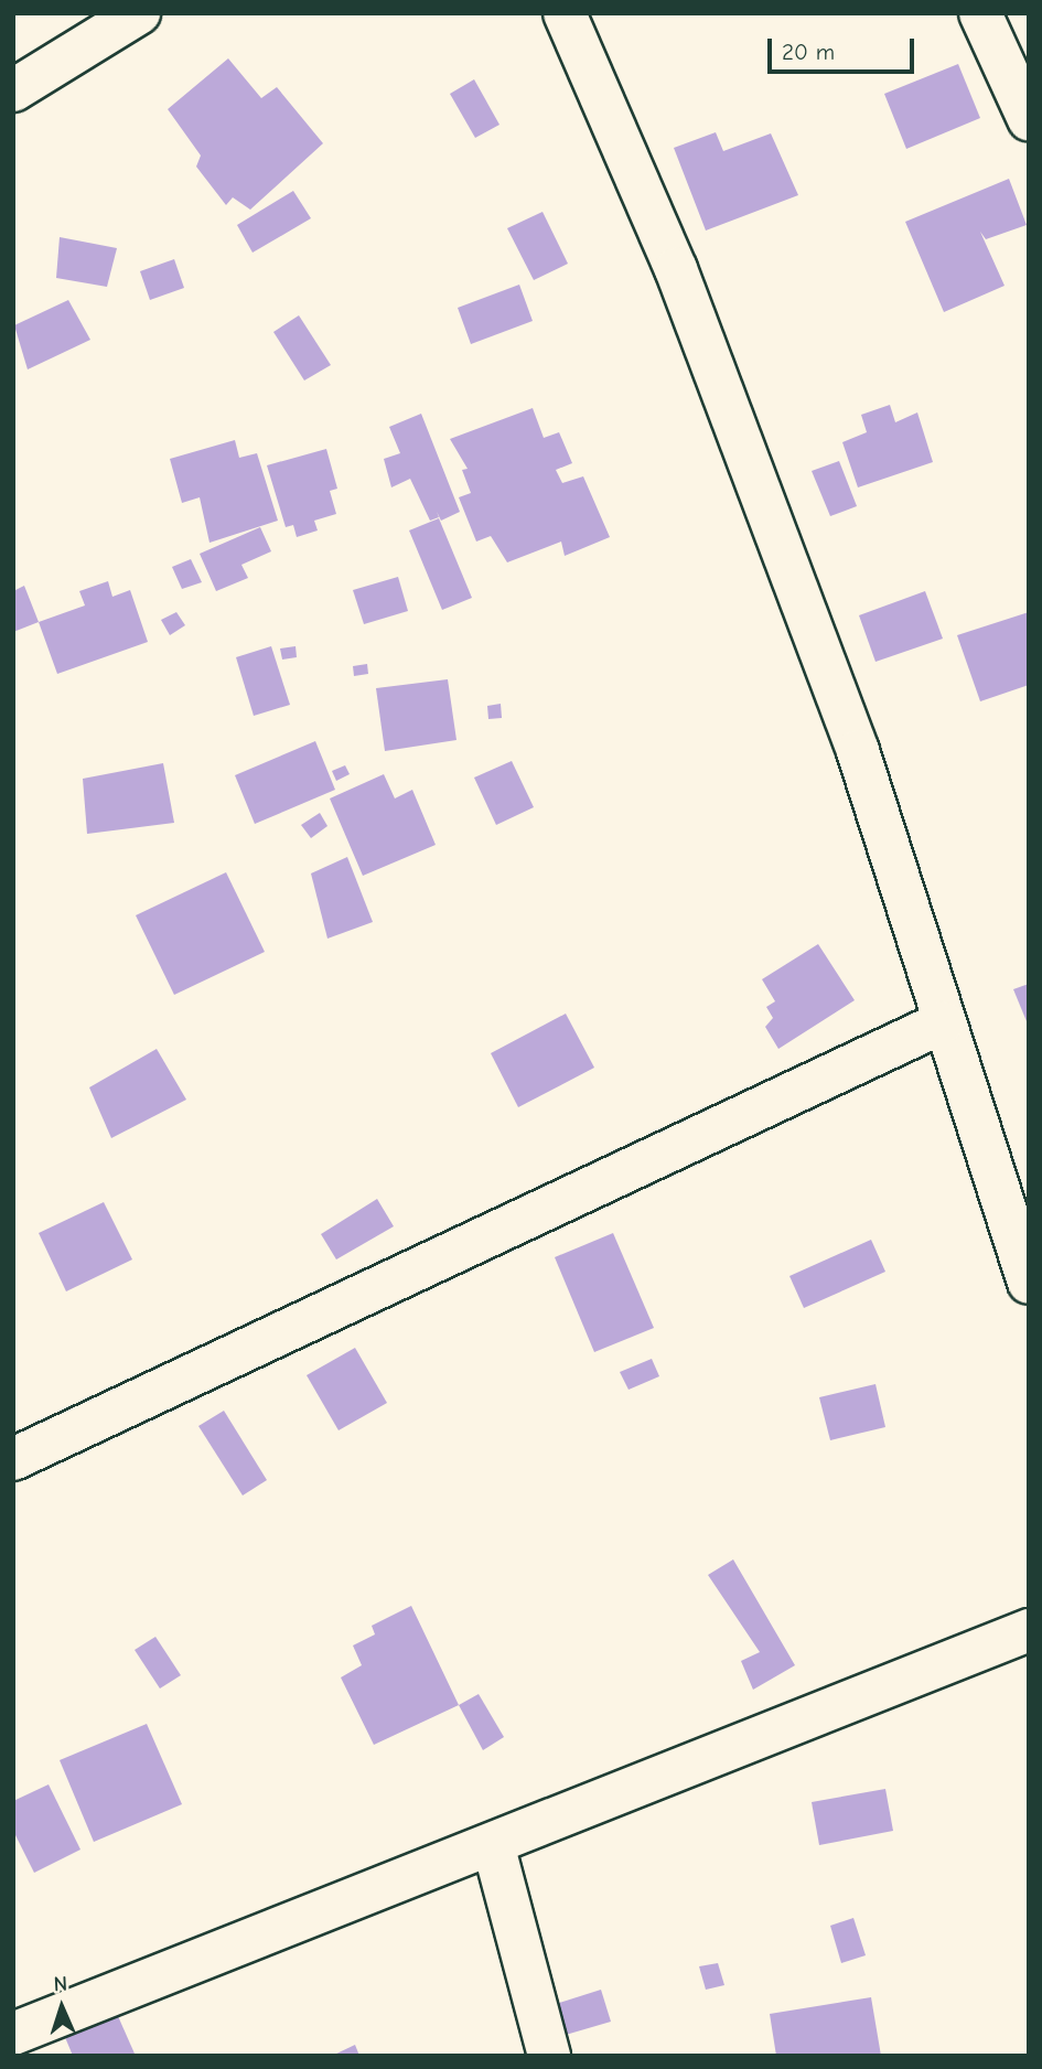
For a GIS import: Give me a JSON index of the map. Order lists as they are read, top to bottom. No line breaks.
{"scale_bar":"20 m","north":"top"}
